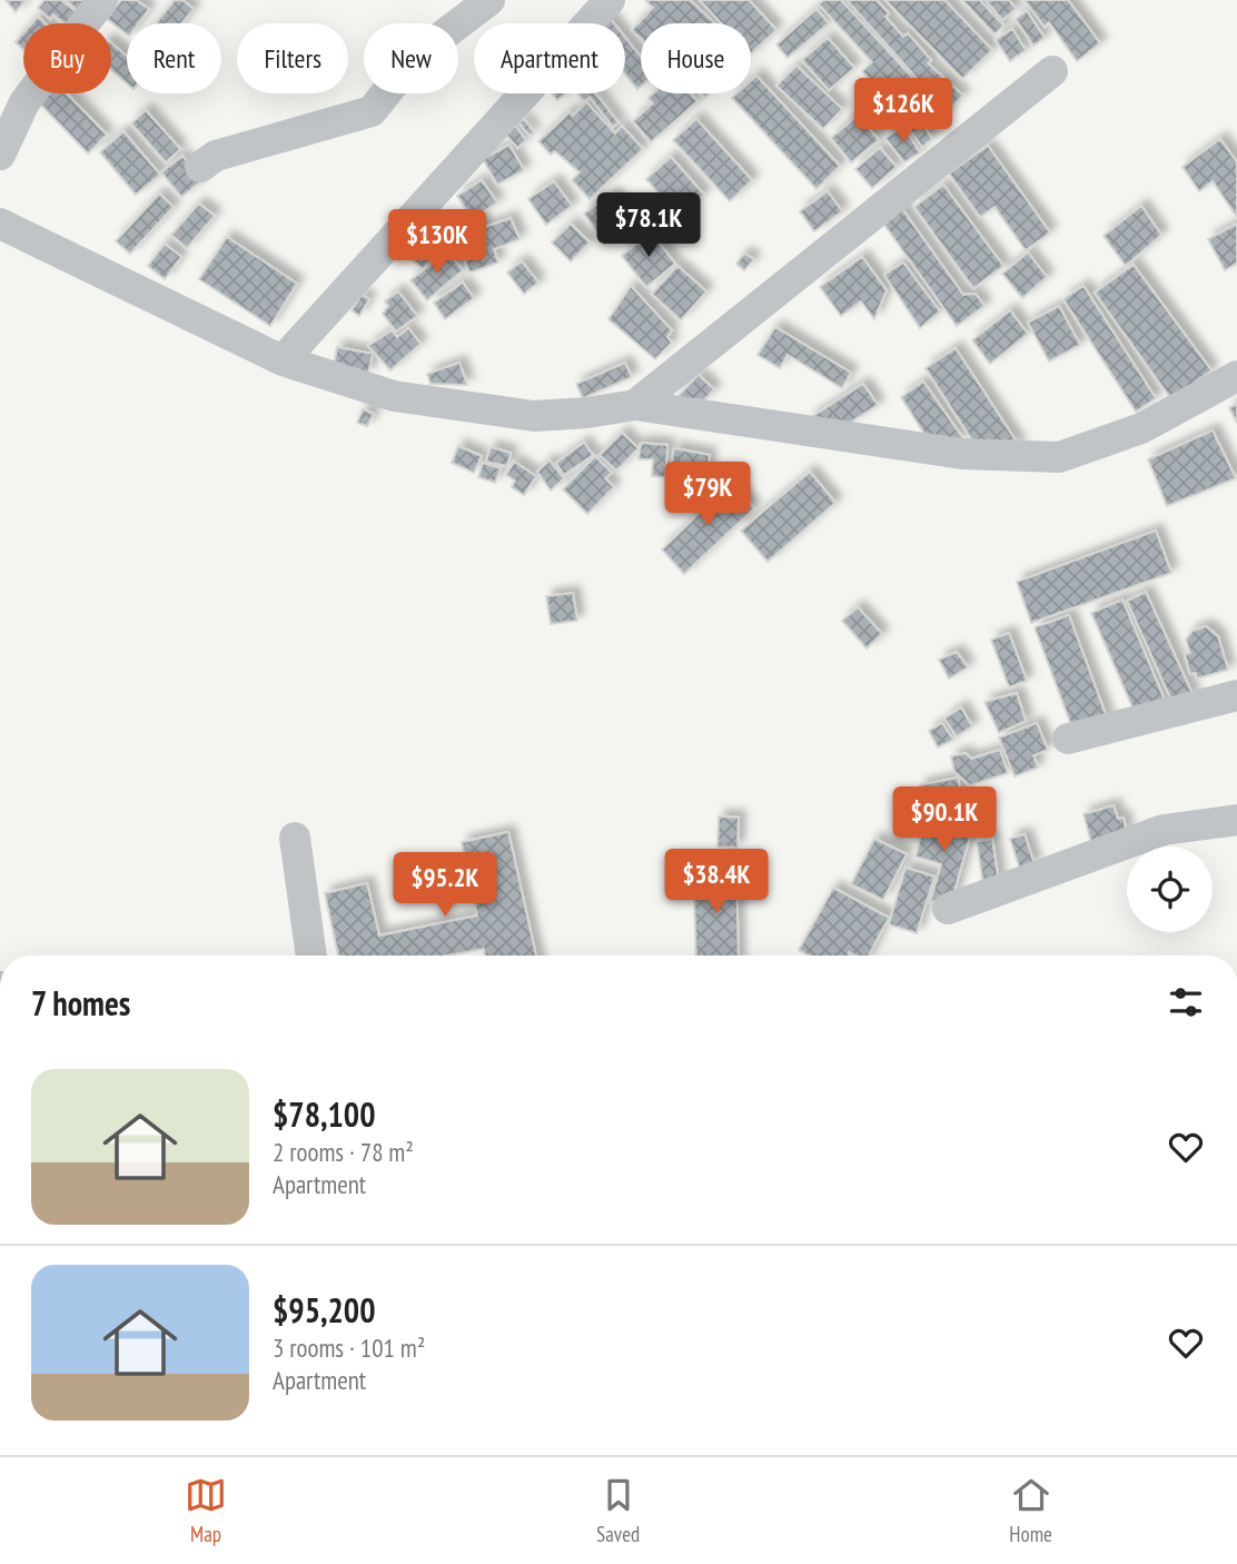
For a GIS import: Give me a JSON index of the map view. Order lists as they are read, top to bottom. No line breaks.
{"page":{"chip":["Buy","Rent","Filters","New","Apartment","House"],"price":["$126K","$78.1K","$130K","$79K","$90.1K","$38.4K","$95.2K"],"heading":"7 homes","list":[{"name":"$78,100","note":"2 rooms · 78 m² · Apartment"},{"name":"$95,200","note":"3 rooms · 101 m² · Apartment"}],"tabs":["Map","Saved","Home"]}}
